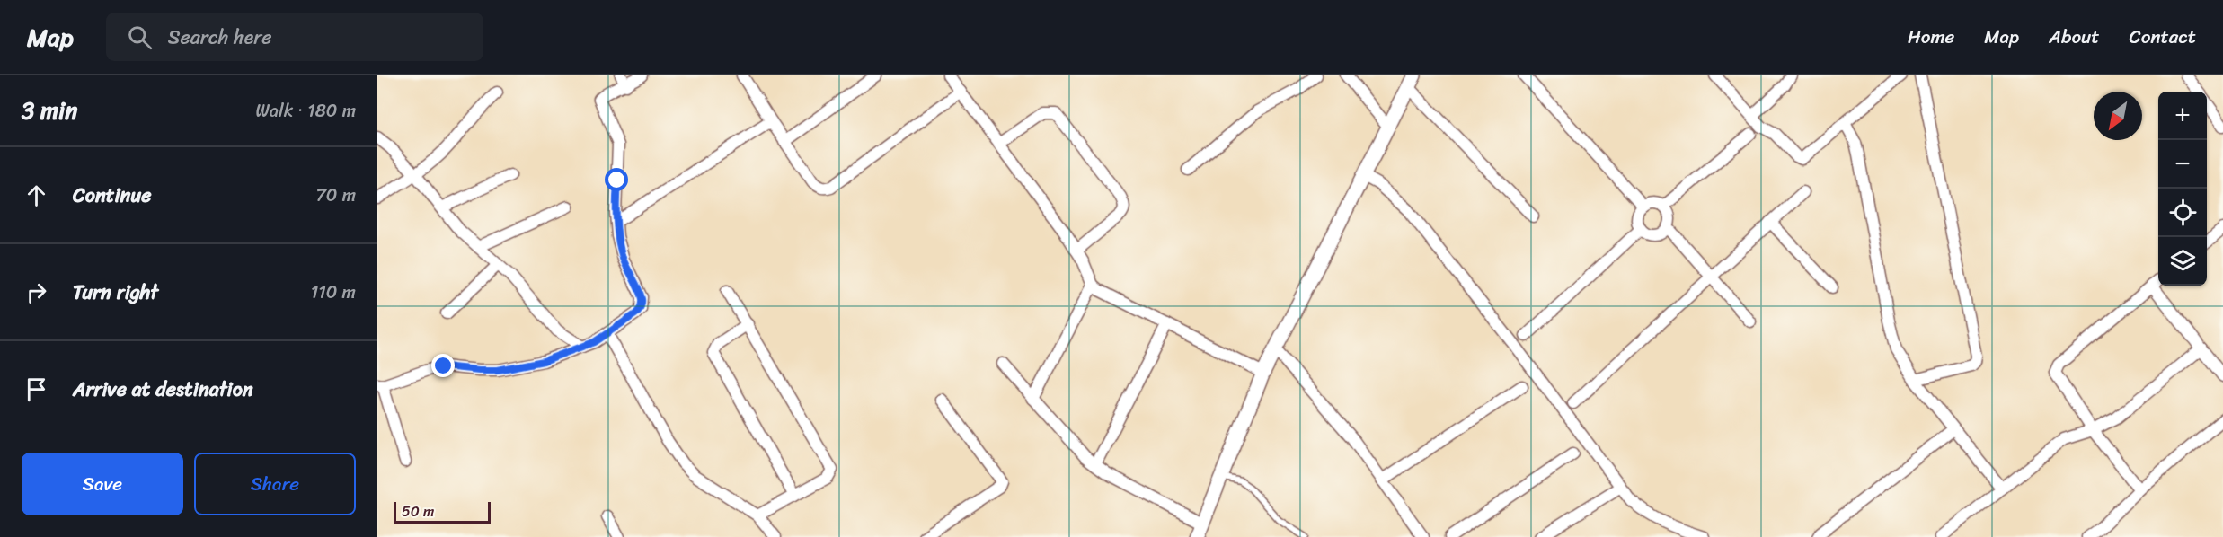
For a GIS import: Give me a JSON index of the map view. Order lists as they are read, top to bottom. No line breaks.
{"scale_bar":"50 m","north":"bottom left","page":{"header":"Map","search":"Search here","nav":["Home","Map","About","Contact"],"heading":["3 min","Walk · 180 m"],"map_buttons":["+","−"],"list":[["Continue","70 m"],["Turn right","110 m"],"Arrive at destination"],"buttons":["Save","Share"],"scale":"50 m"}}
